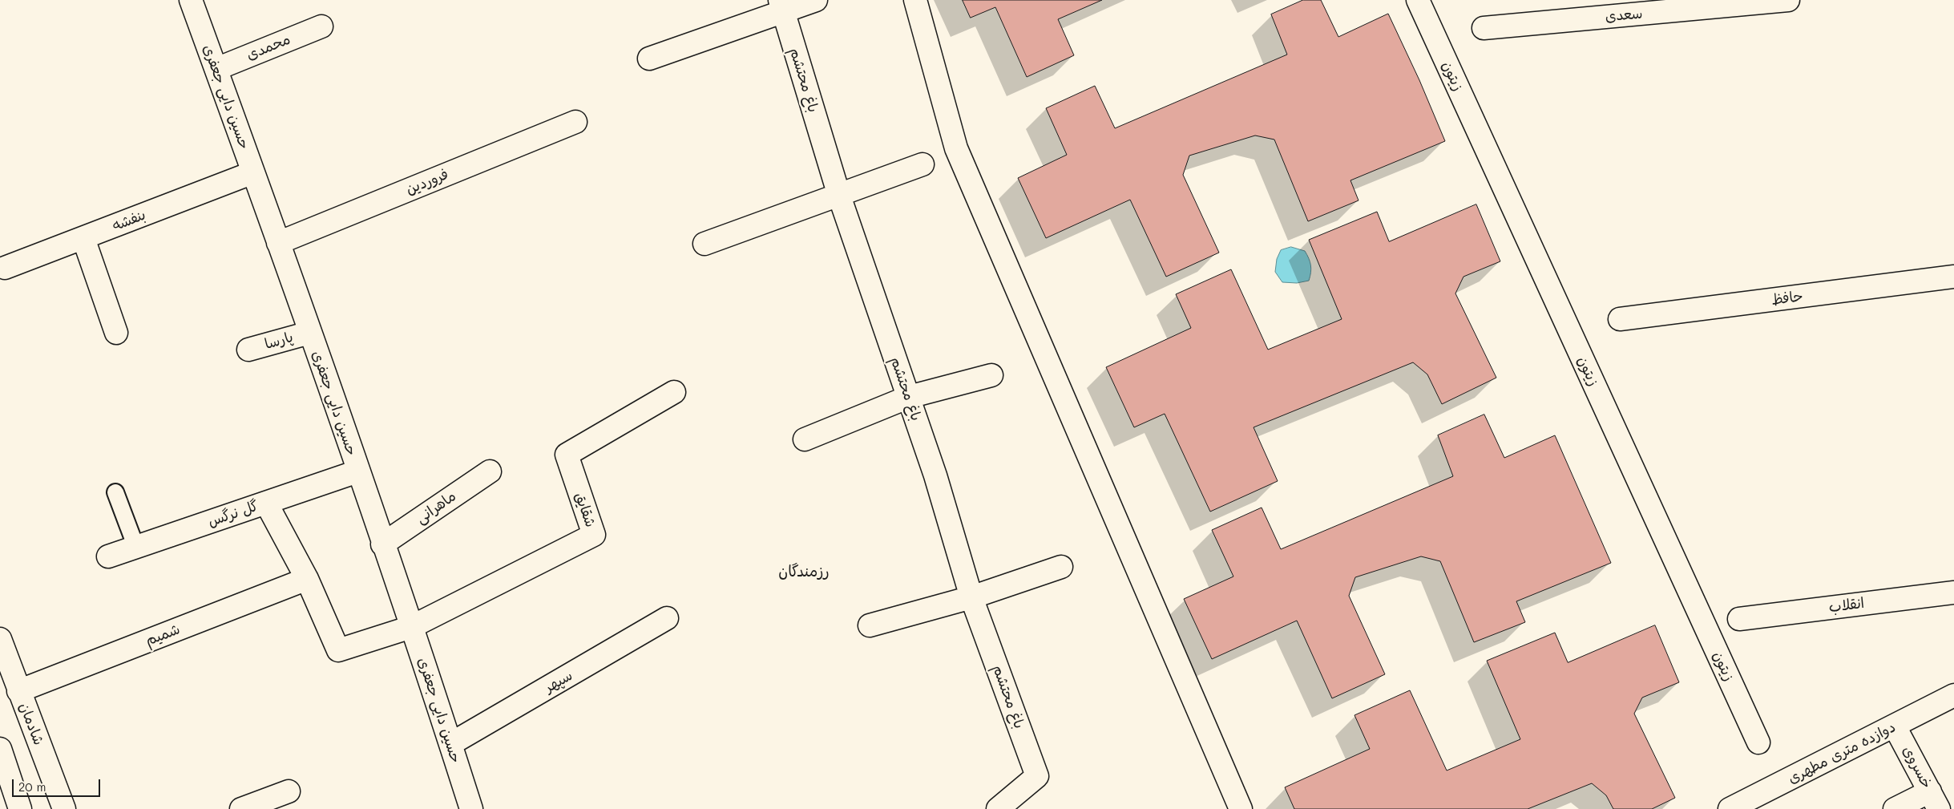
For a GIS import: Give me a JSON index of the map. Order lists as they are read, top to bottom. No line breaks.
{"streets":{"street":["سعدی","محمدی","زیتون","باغ محتشم","حسین دایی جعفری","فروردین","بنفشه","حافظ","پارسا","ماهرانی","شقایق","گل نرگس","انقلاب","شمیم","سپهر","شادمان","دوازده متری مطهری","خسروی"]},"crossings":[["محمدی","حسین دایی جعفری"],["حسین دایی جعفری","فروردین"],["حسین دایی جعفری","بنفشه"],["حسین دایی جعفری","پارسا"],["حسین دایی جعفری","ماهرانی"],["حسین دایی جعفری","شقایق"],["حسین دایی جعفری","گل نرگس"],["حسین دایی جعفری","سپهر"],["شمیم","شادمان"],["دوازده متری مطهری","خسروی"]],"districts":["رزمندگان"],"scale_bar":"20 m"}
